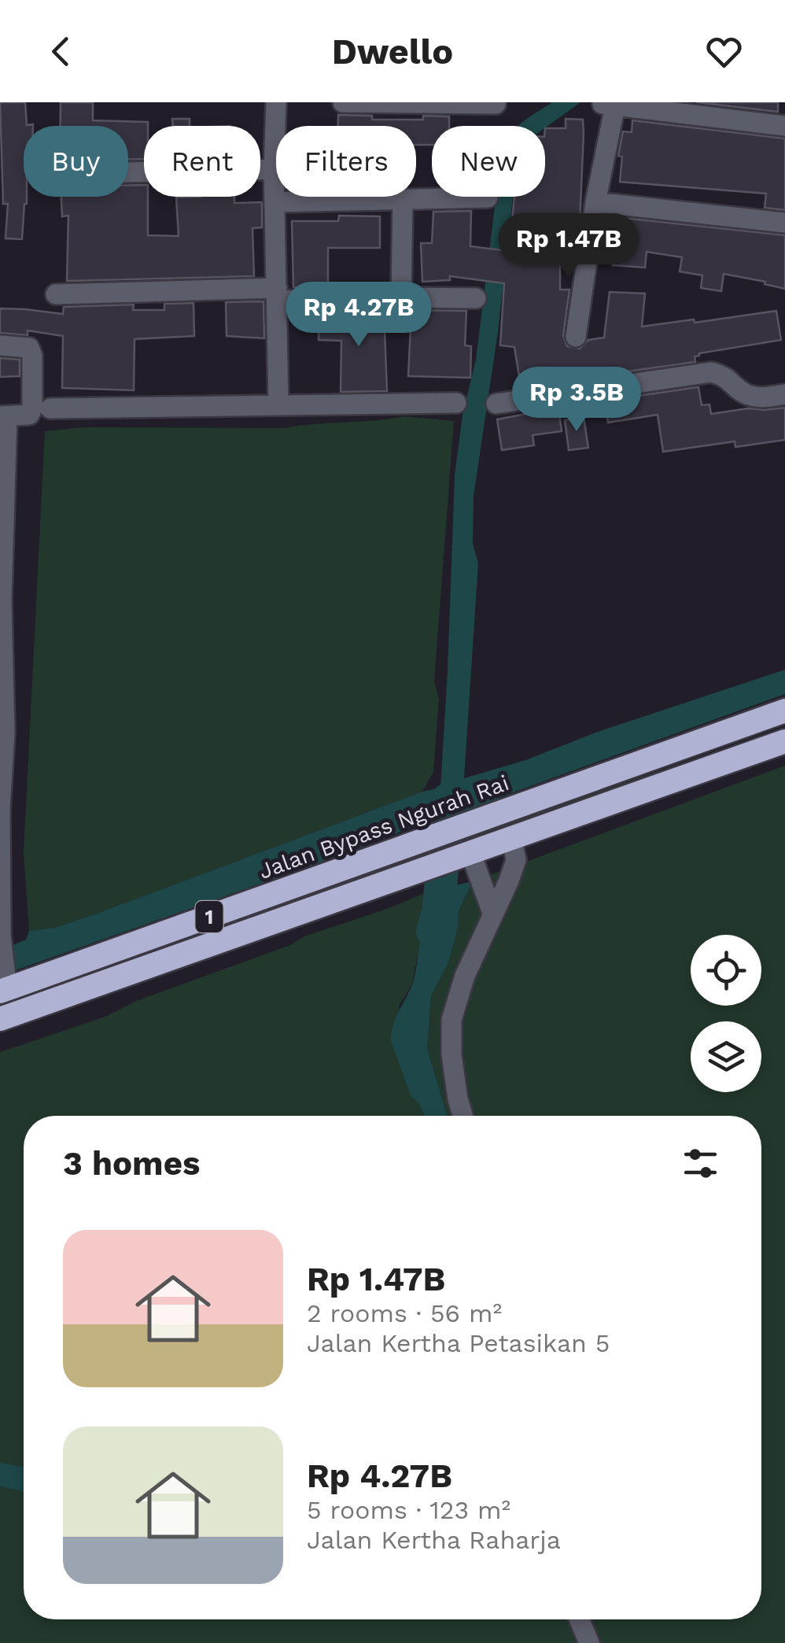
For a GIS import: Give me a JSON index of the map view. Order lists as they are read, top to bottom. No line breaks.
{"streets":{"highway":["Jalan Bypass Ngurah Rai","1"]},"page":{"header":"Dwello","chip":["Buy","Rent","Filters","New"],"price":["Rp 1.47B","Rp 4.27B","Rp 3.5B"],"heading":"3 homes","list":[{"name":"Rp 1.47B","note":"2 rooms · 56 m² · Jalan Kertha Petasikan 5"},{"name":"Rp 4.27B","note":"5 rooms · 123 m² · Jalan Kertha Raharja"}]}}
